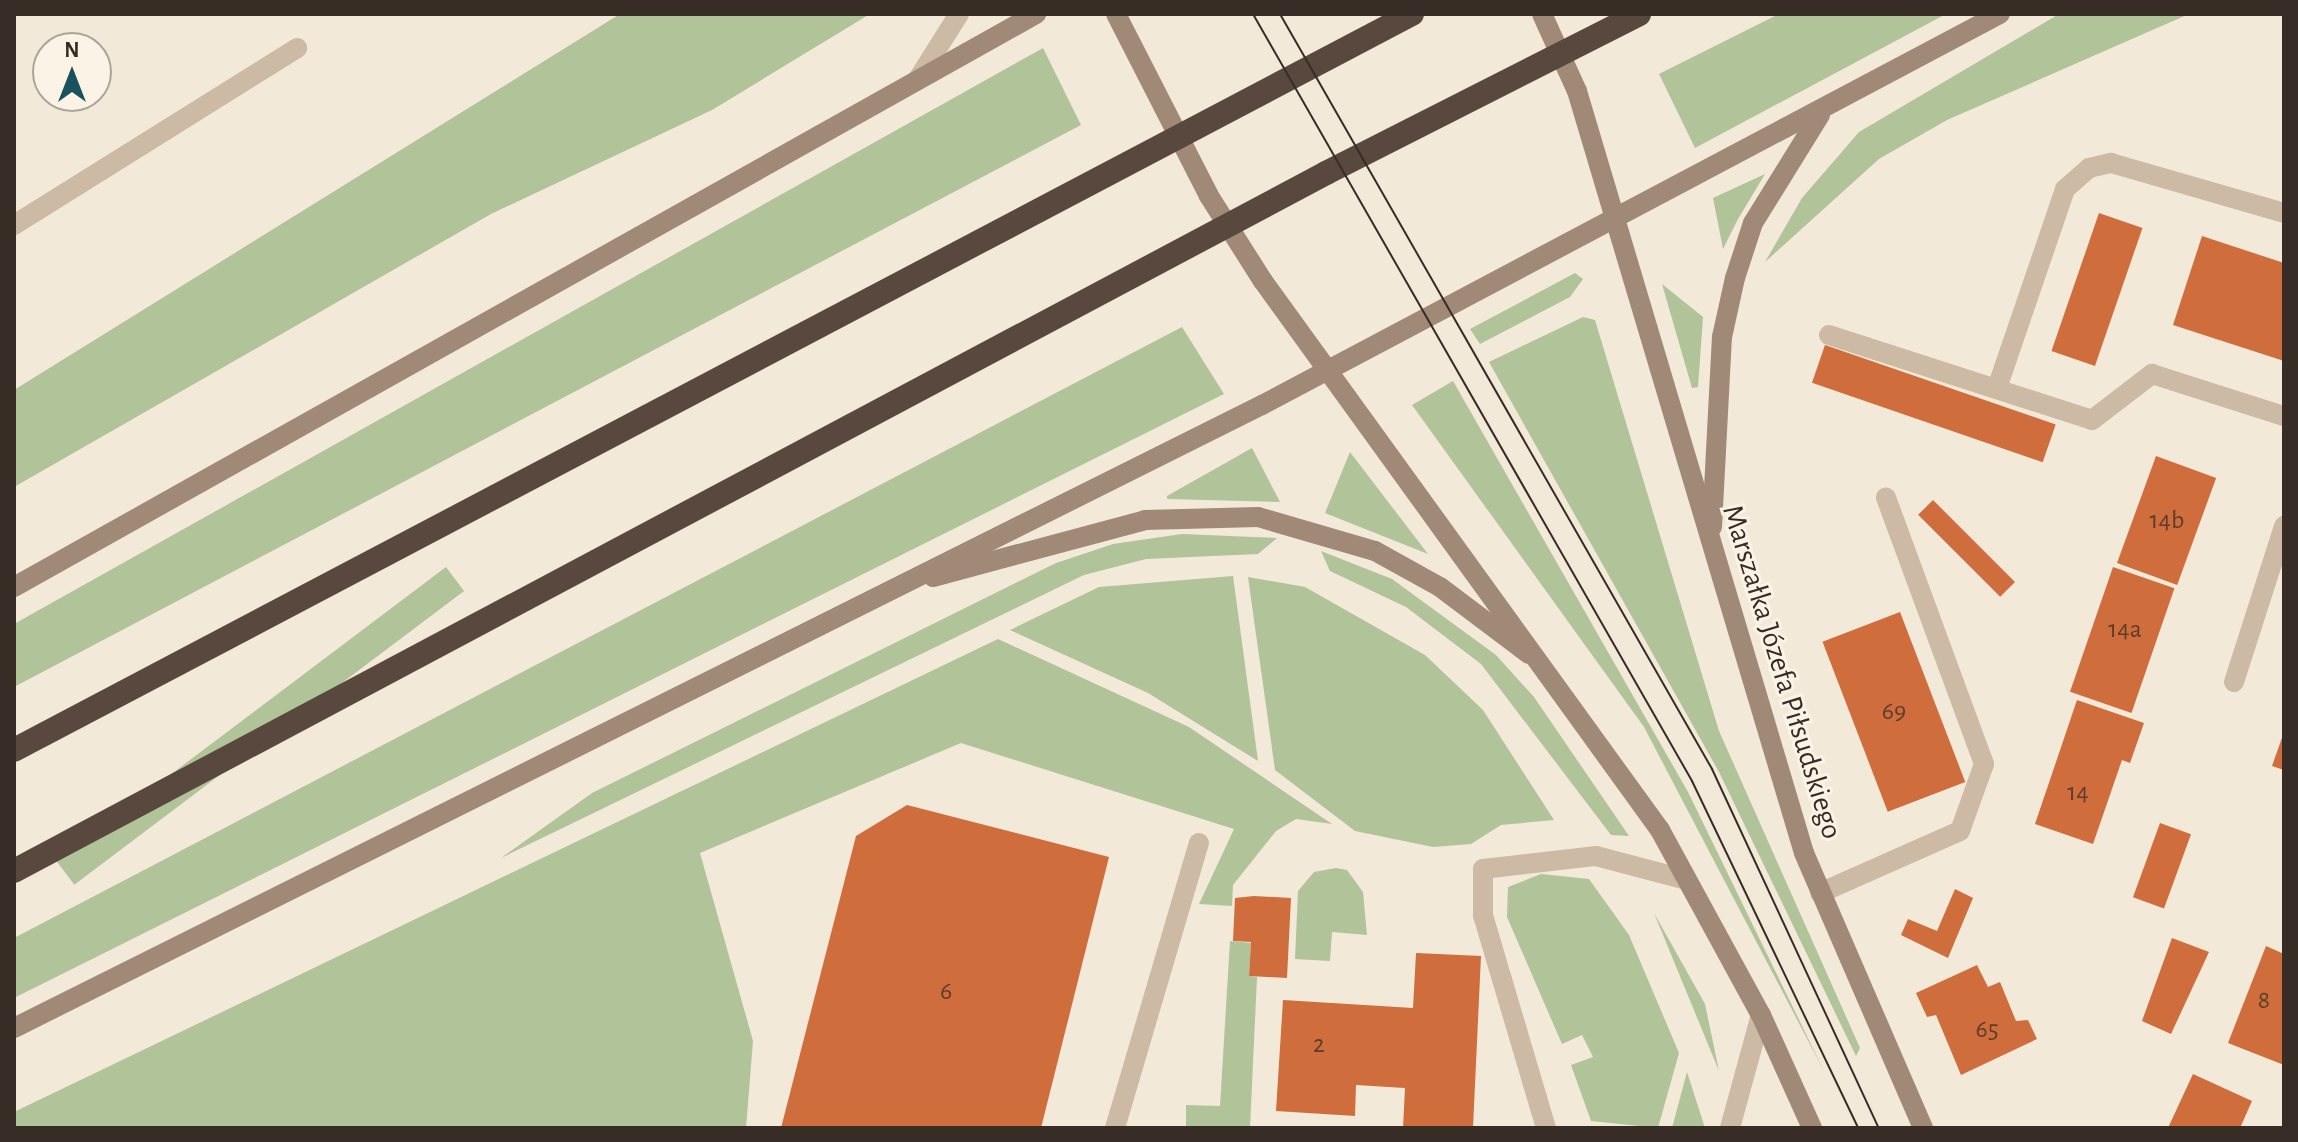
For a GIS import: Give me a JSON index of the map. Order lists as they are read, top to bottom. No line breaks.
{"streets":{"main road":["Marszałka Józefa Piłsudskiego"]},"house_numbers":["14b","14a","69","14","6","8","65","2"],"north":"top"}
